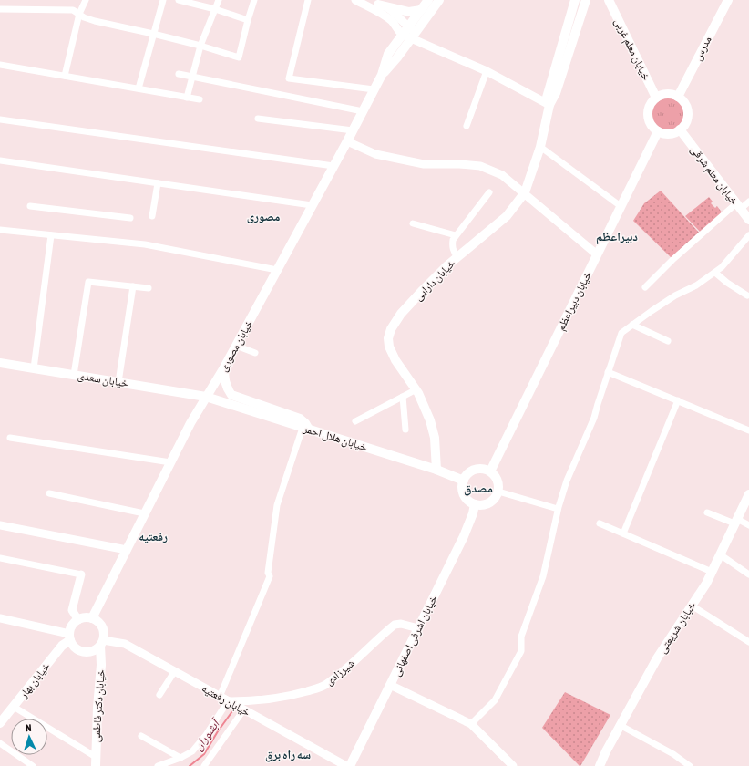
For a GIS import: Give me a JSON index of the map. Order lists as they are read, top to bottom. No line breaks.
{"streets":{"main road":["مدرس","خیابان معلم غربی","خیابان معلم شرقی","خیابان دارایی","خیابان دبیراعظم","خیابان مصوری","خیابان سعدی","خیابان هلال احمر","خیابان شریعتی","خیابان اشرفی اصفهانی","خیابان بهار","خیابان دکتر فاطمی"],"street":["شیرزادی","خیابان رفعتیه"]},"crossings":[["مدرس","خیابان معلم غربی"],["مدرس","خیابان معلم شرقی"],["مدرس","خیابان دبیراعظم"],["خیابان معلم غربی","خیابان معلم شرقی"],["خیابان معلم غربی","خیابان دبیراعظم"],["خیابان معلم شرقی","خیابان دبیراعظم"],["خیابان دارایی","خیابان هلال احمر"],["خیابان دبیراعظم","خیابان هلال احمر"],["خیابان دبیراعظم","خیابان اشرفی اصفهانی"],["خیابان مصوری","خیابان سعدی"],["خیابان مصوری","خیابان هلال احمر"],["خیابان مصوری","خیابان بهار"],["خیابان مصوری","خیابان رفعتیه"],["خیابان مصوری","خیابان دکتر فاطمی"],["خیابان سعدی","خیابان هلال احمر"],["خیابان هلال احمر","خیابان اشرفی اصفهانی"],["خیابان اشرفی اصفهانی","شیرزادی"],["شیرزادی","خیابان رفعتیه"],["خیابان بهار","خیابان رفعتیه"],["خیابان بهار","خیابان دکتر فاطمی"],["خیابان رفعتیه","خیابان دکتر فاطمی"]],"districts":["مصوری","دبیراعظم","مصدق","رفعتیه","سه راه برق"],"water":["آبشوران"],"north":"top"}
